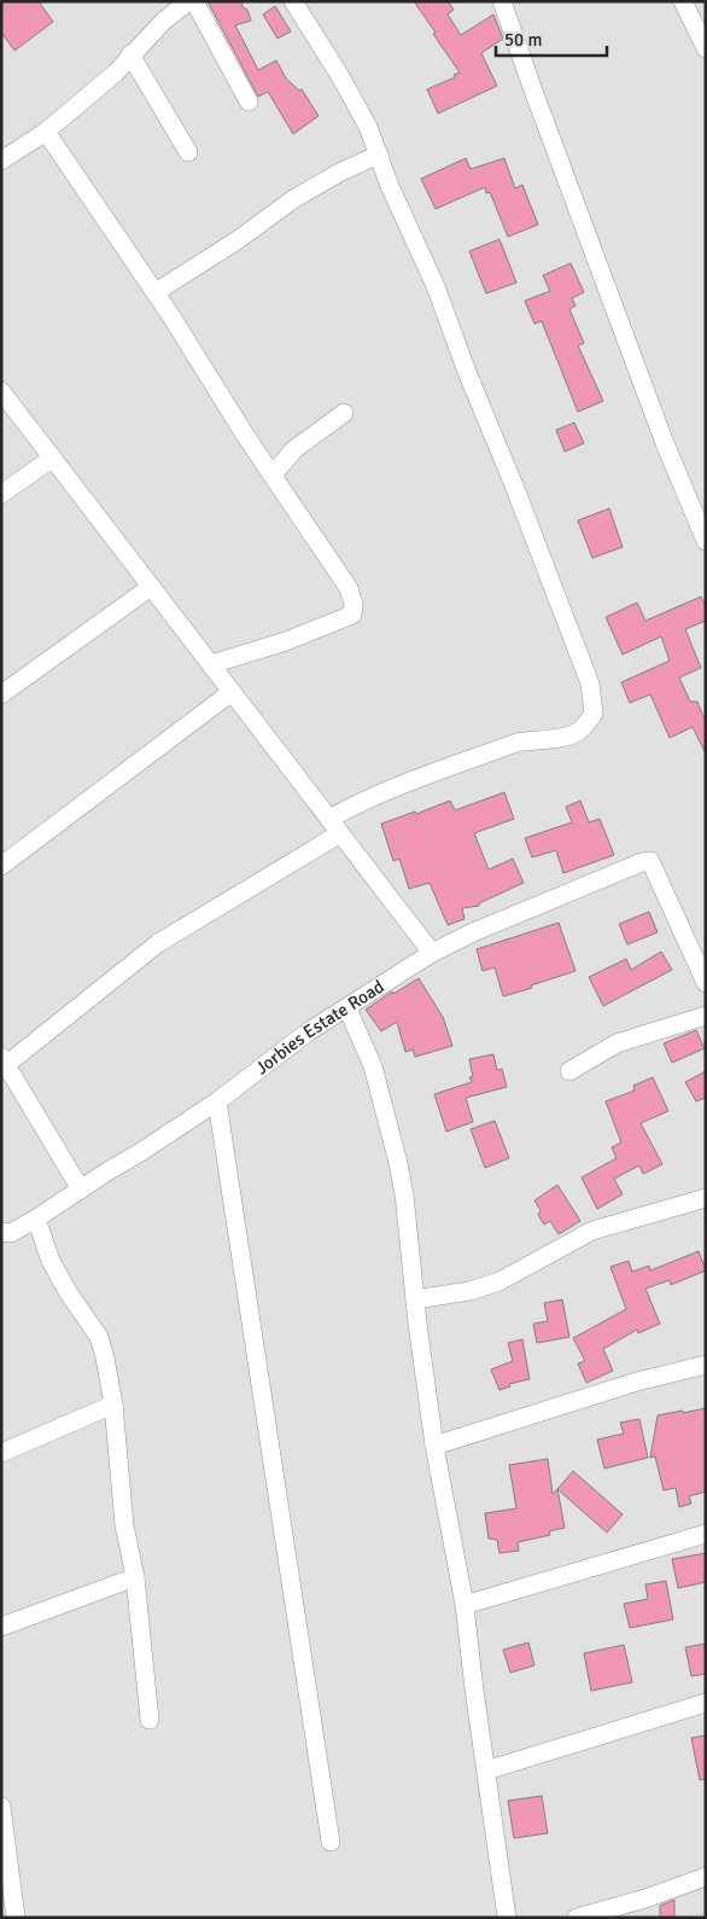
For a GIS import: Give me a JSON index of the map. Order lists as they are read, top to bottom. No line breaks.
{"streets":{"street":["Jorbies Estate Road"]},"scale_bar":"50 m"}
